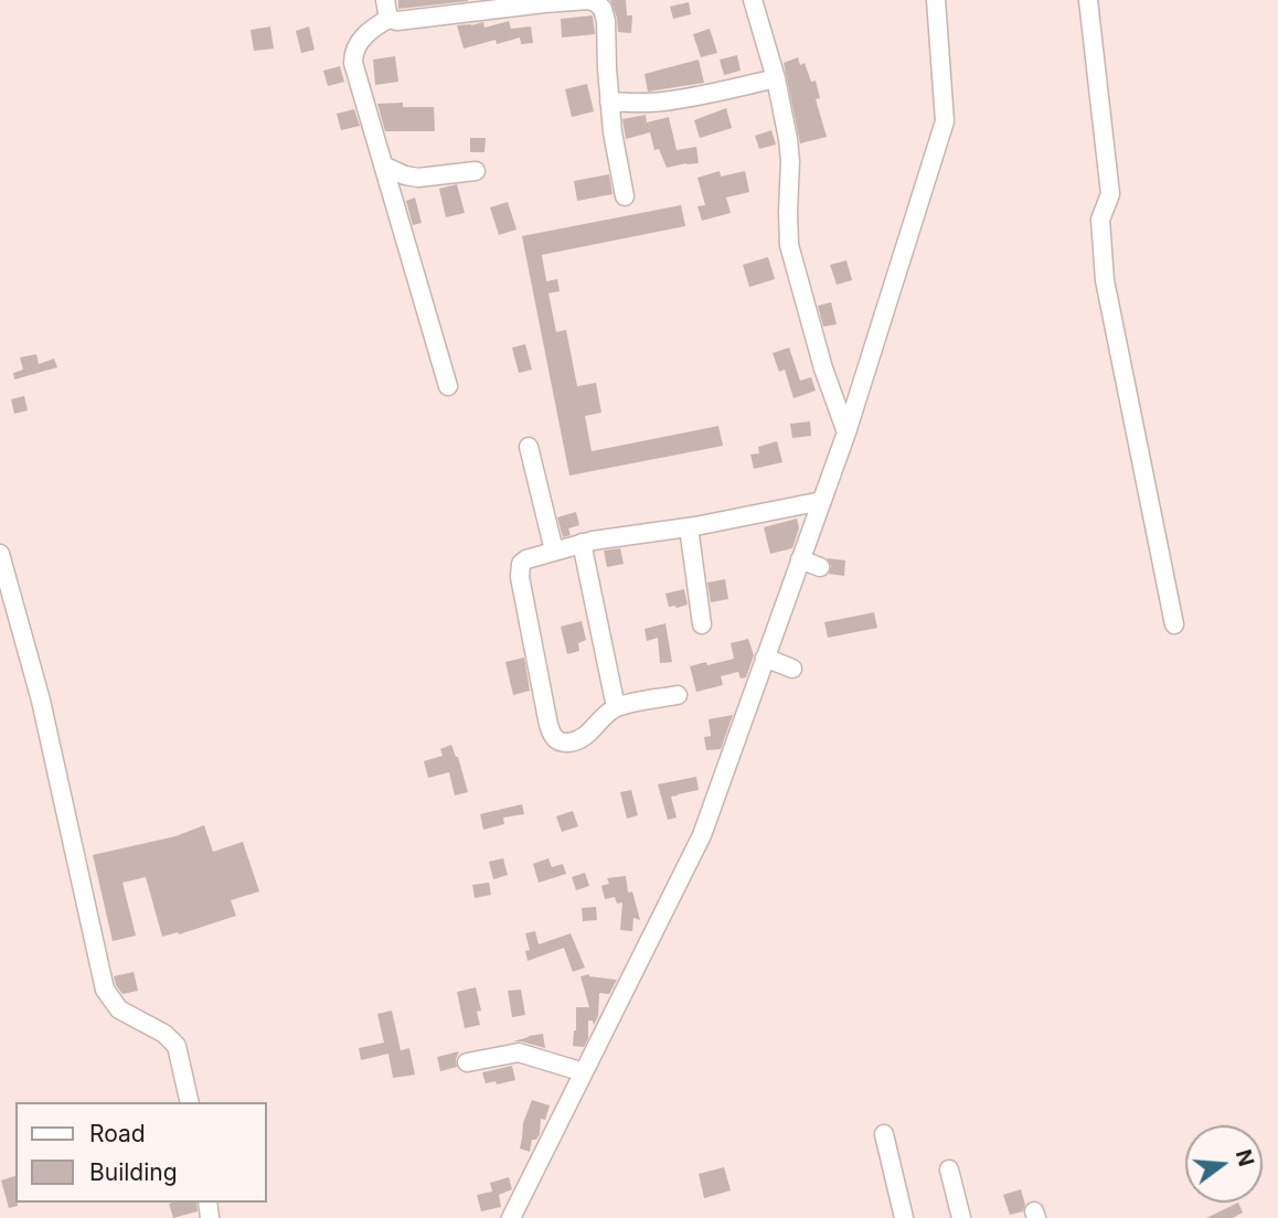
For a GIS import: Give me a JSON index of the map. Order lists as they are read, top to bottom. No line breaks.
{"legend":["Road","Building"],"north":"right"}
